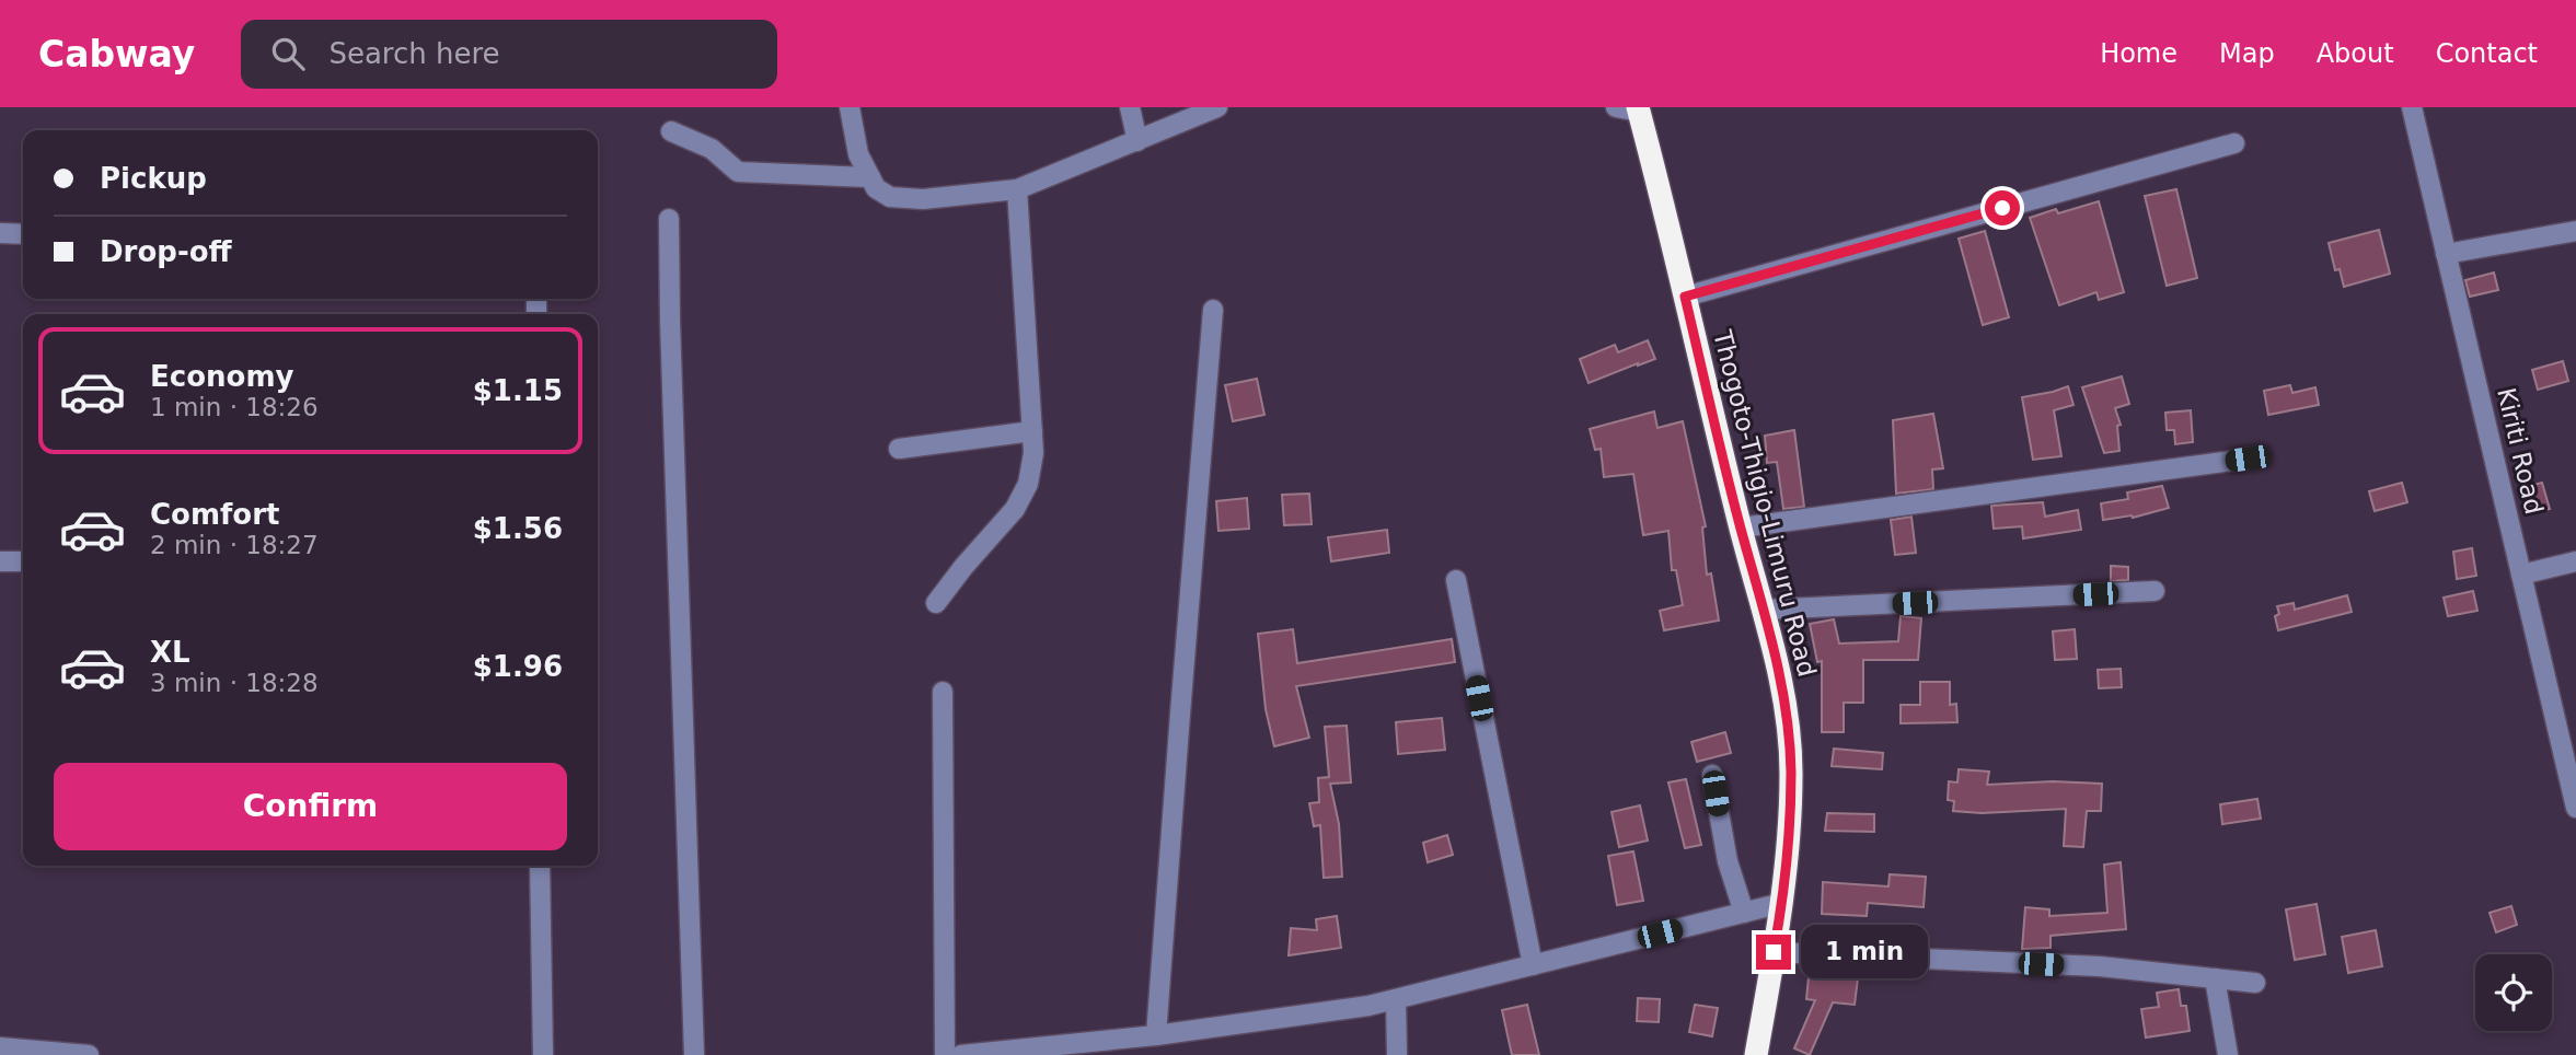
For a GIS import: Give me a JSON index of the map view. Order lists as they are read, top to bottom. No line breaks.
{"streets":{"highway":["Thogoto-Thigio-Limuru Road"],"street":["Kiriti Road"]},"page":{"header":"Cabway","search":"Search here","nav":["Home","Map","About","Contact"],"banner":["Pickup","Drop-off"],"list":[{"name":"Economy","note":"1 min · 18:26","value":"$1.15"},{"name":"Comfort","note":"2 min · 18:27","value":"$1.56"},{"name":"XL","note":"3 min · 18:28","value":"$1.96"}],"buttons":"Confirm","bubble":"1 min"}}
